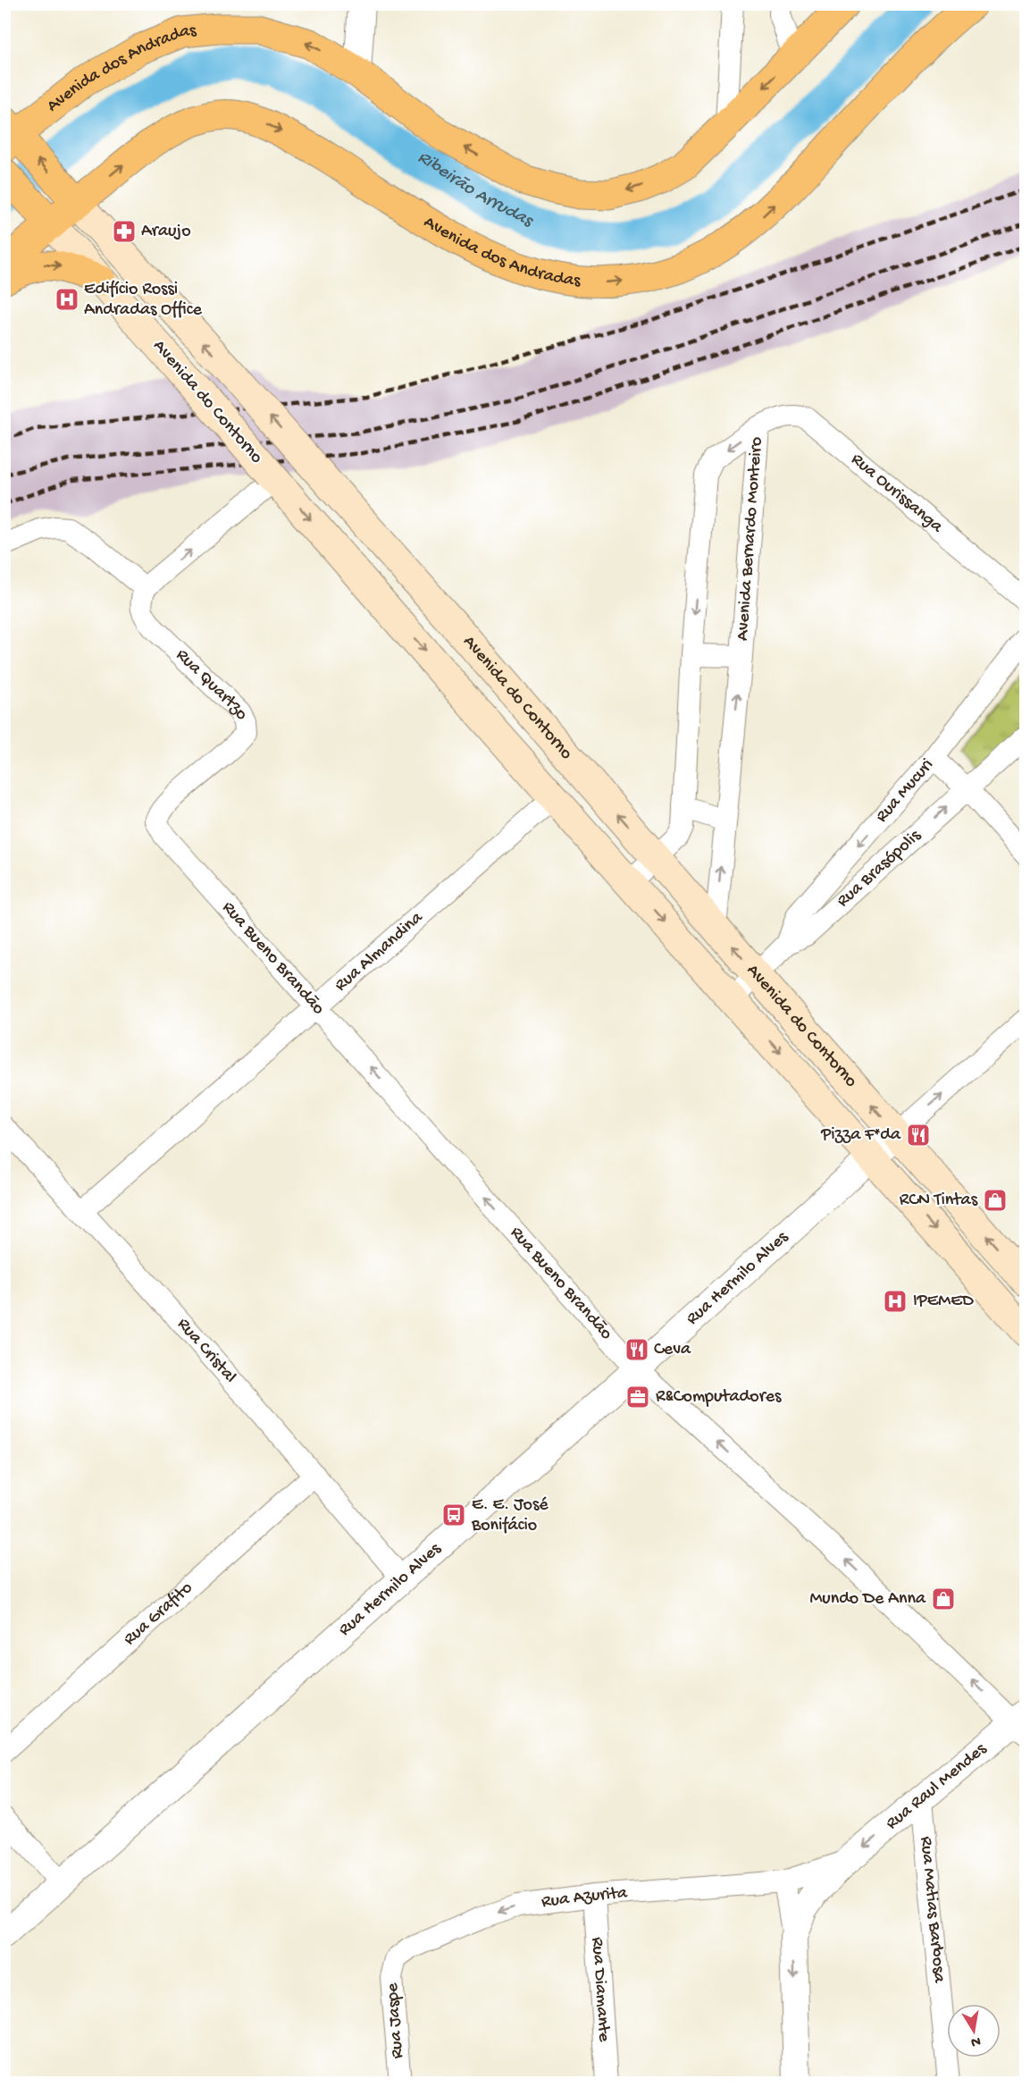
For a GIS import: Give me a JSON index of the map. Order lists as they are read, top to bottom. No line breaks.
{"streets":{"main road":["Avenida dos Andradas","Avenida do Contorno"],"street":["Rua Ourissanga","Avenida Bernardo Monteiro","Rua Quartzo","Rua Mucuri","Rua Brasópolis","Rua Almandina","Rua Bueno Brandão","Rua Hermilo Alves","Rua Cristal","Rua Grafito","Rua Raul Mendes","Rua Azurita","Rua Matias Barbosa","Rua Diamante","Rua Jaspe"]},"crossings":[["Avenida dos Andradas","Avenida do Contorno"],["Avenida do Contorno","Avenida Bernardo Monteiro"],["Avenida do Contorno","Rua Brasópolis"],["Avenida do Contorno","Rua Almandina"],["Avenida do Contorno","Rua Hermilo Alves"],["Rua Ourissanga","Avenida Bernardo Monteiro"],["Rua Quartzo","Rua Bueno Brandão"],["Rua Mucuri","Rua Brasópolis"],["Rua Almandina","Rua Bueno Brandão"],["Rua Almandina","Rua Cristal"],["Rua Bueno Brandão","Rua Hermilo Alves"],["Rua Bueno Brandão","Rua Raul Mendes"],["Rua Hermilo Alves","Rua Cristal"],["Rua Cristal","Rua Grafito"],["Rua Raul Mendes","Rua Azurita"],["Rua Raul Mendes","Rua Matias Barbosa"],["Rua Azurita","Rua Diamante"],["Rua Azurita","Rua Jaspe"]],"one_way":["Rua Mucuri","Rua Brasópolis","Rua Bueno Brandão","Rua Raul Mendes","Rua Azurita"],"water":["Ribeirão Arrudas"],"places":{"pharmacy":["Araujo"],"hospital":["Edifício Rossi Andradas Office","IPEMED"],"restaurant":["Pizza F*da","Ceva"],"shop":["RCN Tintas","Mundo De Anna"],"office":["R&Computadores"],"bus stop":["E. E. José Bonifácio"]},"north":"bottom"}
